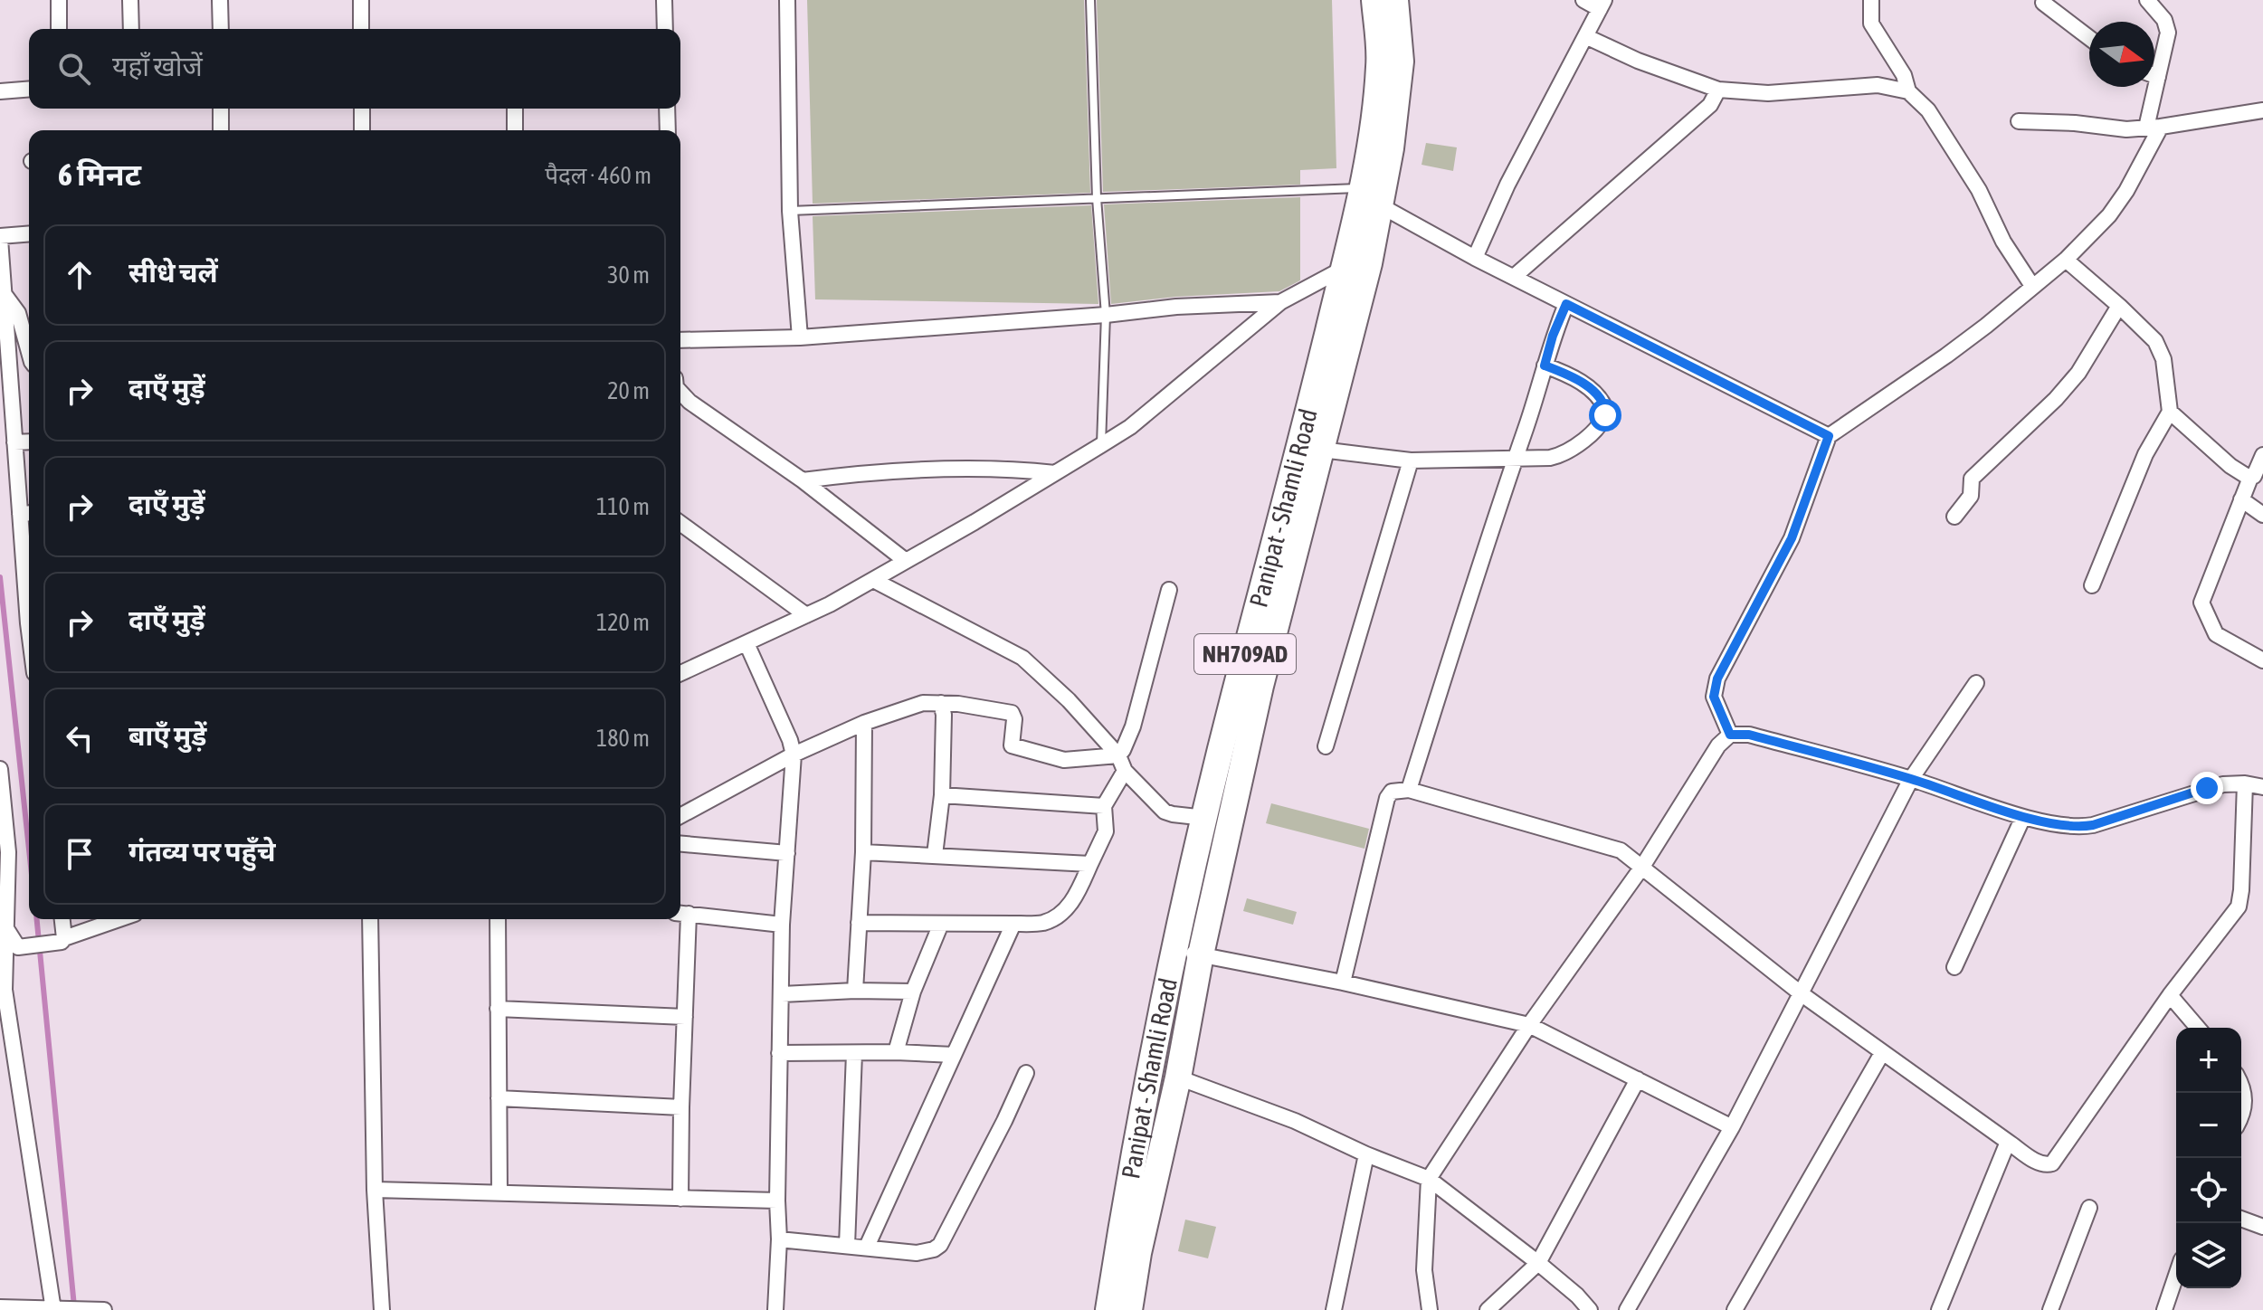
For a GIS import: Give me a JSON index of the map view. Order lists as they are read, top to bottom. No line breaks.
{"streets":{"highway":["Panipat - Shamli Road","NH709AD"]},"north":"right","page":{"search":"यहाँ खोजें","heading":["6 मिनट","पैदल · 460 m"],"list":[["सीधे चलें","30 m"],["दाएँ मुड़ें","20 m"],["दाएँ मुड़ें","110 m"],["दाएँ मुड़ें","120 m"],["बाएँ मुड़ें","180 m"],"गंतव्य पर पहुँचे"],"map_buttons":["+","−"]}}
